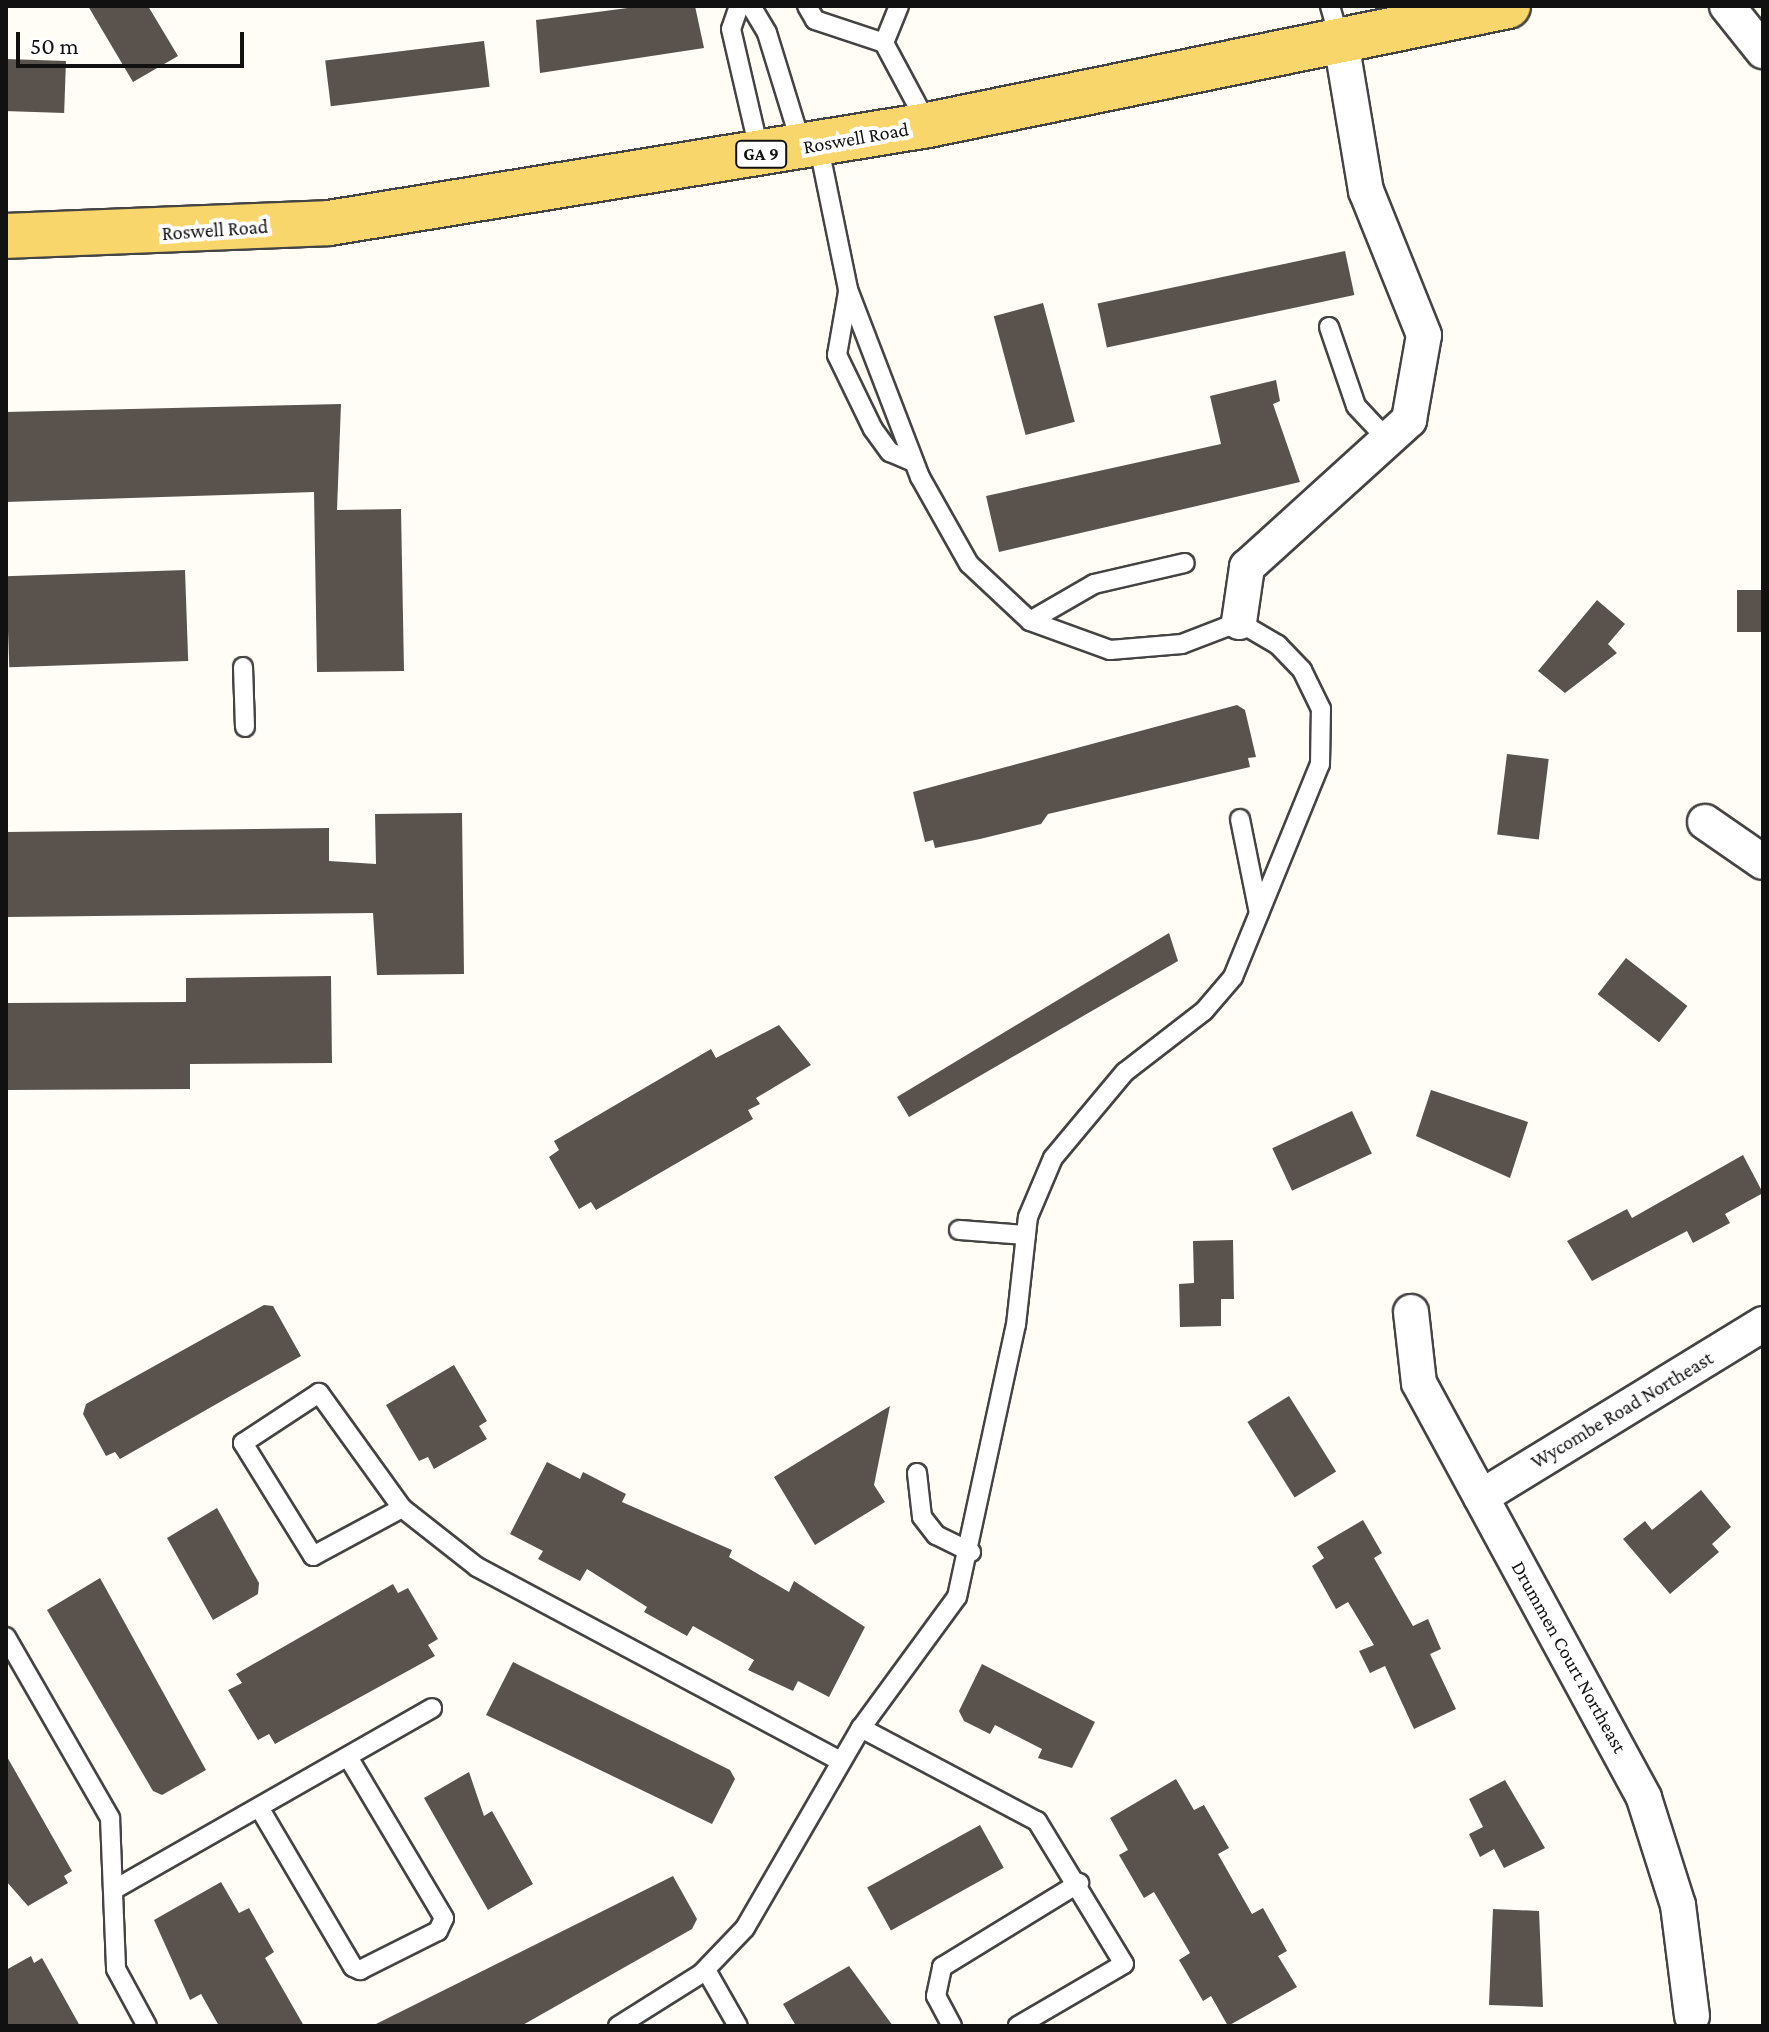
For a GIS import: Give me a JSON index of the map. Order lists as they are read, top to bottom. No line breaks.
{"streets":{"main road":["Roswell Road","GA 9"],"street":["Wycombe Road Northeast","Drummen Court Northeast"]},"crossings":[["Wycombe Road Northeast","Drummen Court Northeast"]],"scale_bar":"50 m"}
